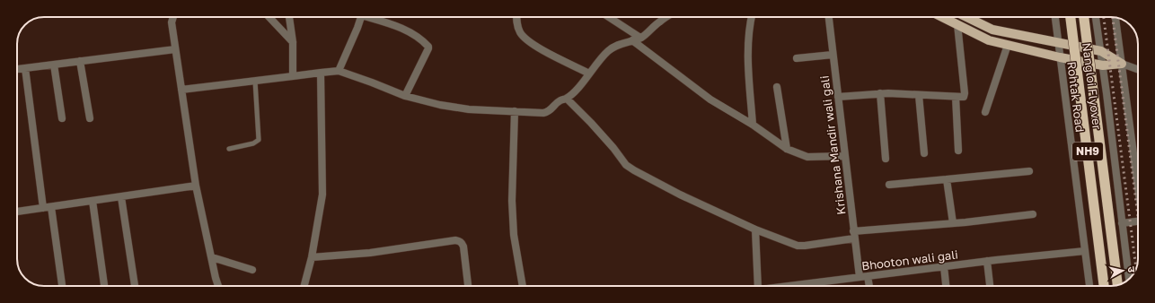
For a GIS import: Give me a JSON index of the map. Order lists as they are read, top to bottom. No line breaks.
{"streets":{"highway":["Nangloi Flyover","NH9"],"street":["Rohtak Road","Krishana Mandir wali gali","Bhooton wali gali"]},"crossings":[["Rohtak Road","Bhooton wali gali"],["Krishana Mandir wali gali","Bhooton wali gali"]],"north":"right"}
